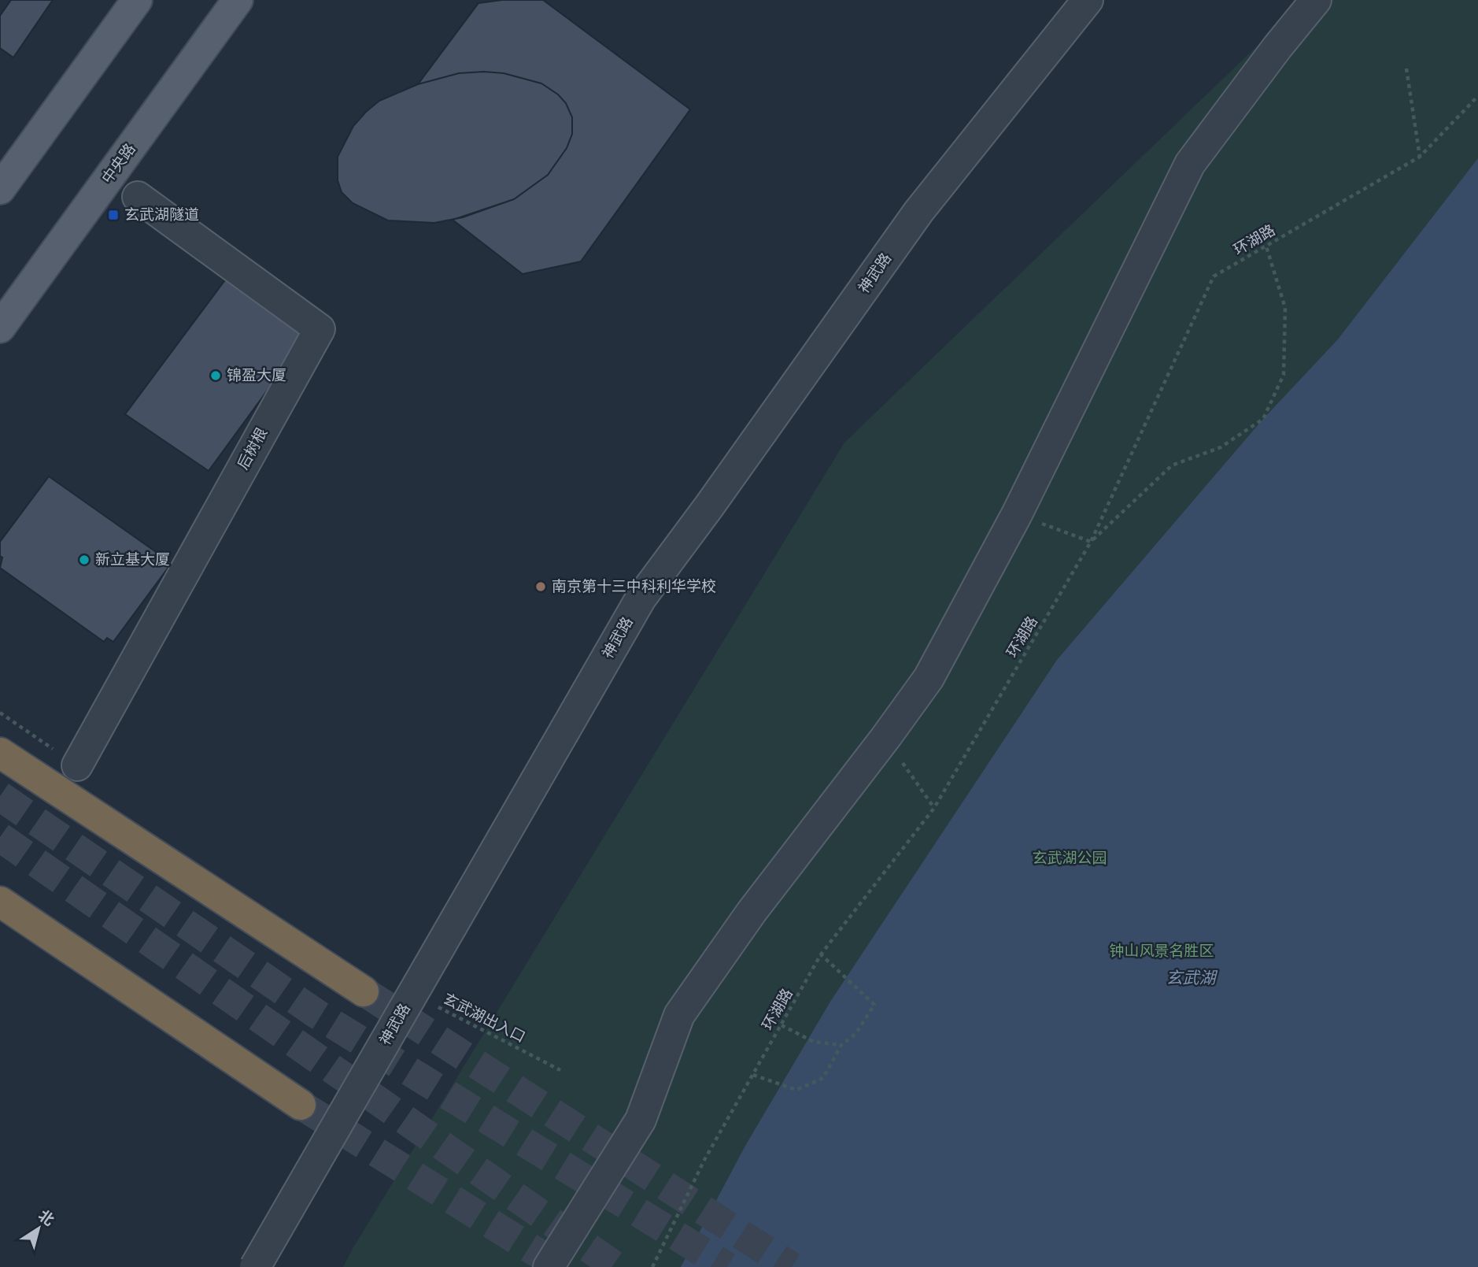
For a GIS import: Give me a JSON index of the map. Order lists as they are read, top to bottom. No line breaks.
{"streets":{"main road":["中央路"],"street":["神武路","后树根"],"path":["环湖路","玄武湖出入口"]},"water":["玄武湖"],"parks":["玄武湖公园","钟山风景名胜区"],"places":{"transit":["玄武湖隧道"],"other":["锦盈大厦","新立基大厦","南京第十三中科利华学校"]},"north":"top right"}
